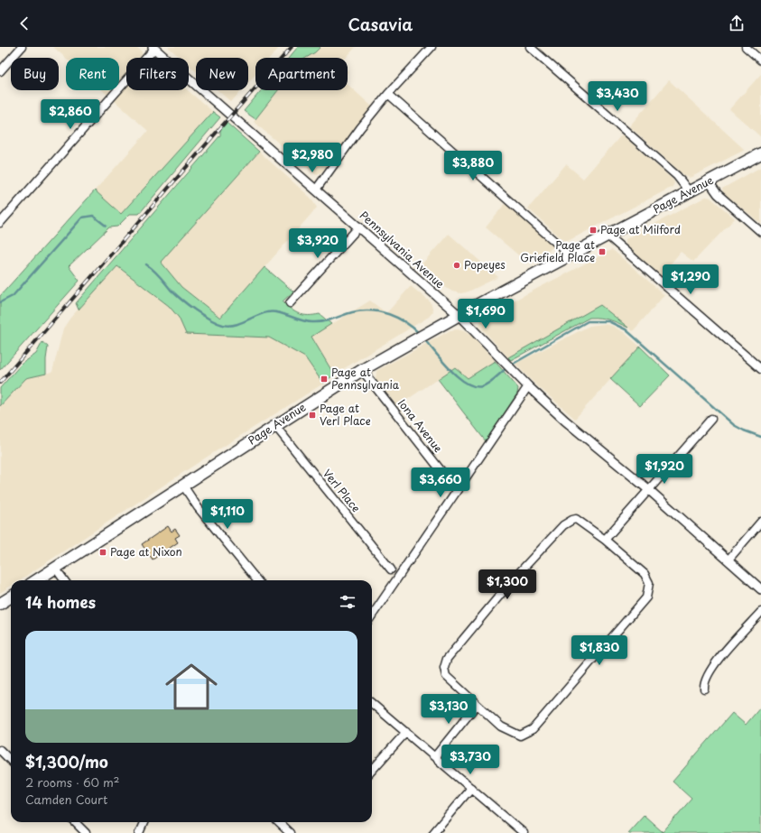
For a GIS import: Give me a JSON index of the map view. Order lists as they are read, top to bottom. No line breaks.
{"streets":{"main road":["Page Avenue"],"street":["Pennsylvania Avenue","Iona Avenue","Verl Place"]},"crossings":[["Page Avenue","Pennsylvania Avenue"],["Page Avenue","Iona Avenue"],["Page Avenue","Verl Place"]],"places":{"transit":["Page at Milford","Page at Griefield Place","Page at Pennsylvania","Page at Verl Place","Page at Nixon"],"other":["Popeyes"]},"page":{"header":"Casavia","chip":["Buy","Rent","Filters","New","Apartment"],"price":["$3,430","$2,860","$2,980","$3,880","$3,920","$1,290","$1,690","$1,920","$3,660","$1,110","$1,300","$1,830","$3,130","$3,730"],"heading":"14 homes","list":[{"name":"$1,300/mo","note":"2 rooms · 60 m² · Camden Court"}]}}
